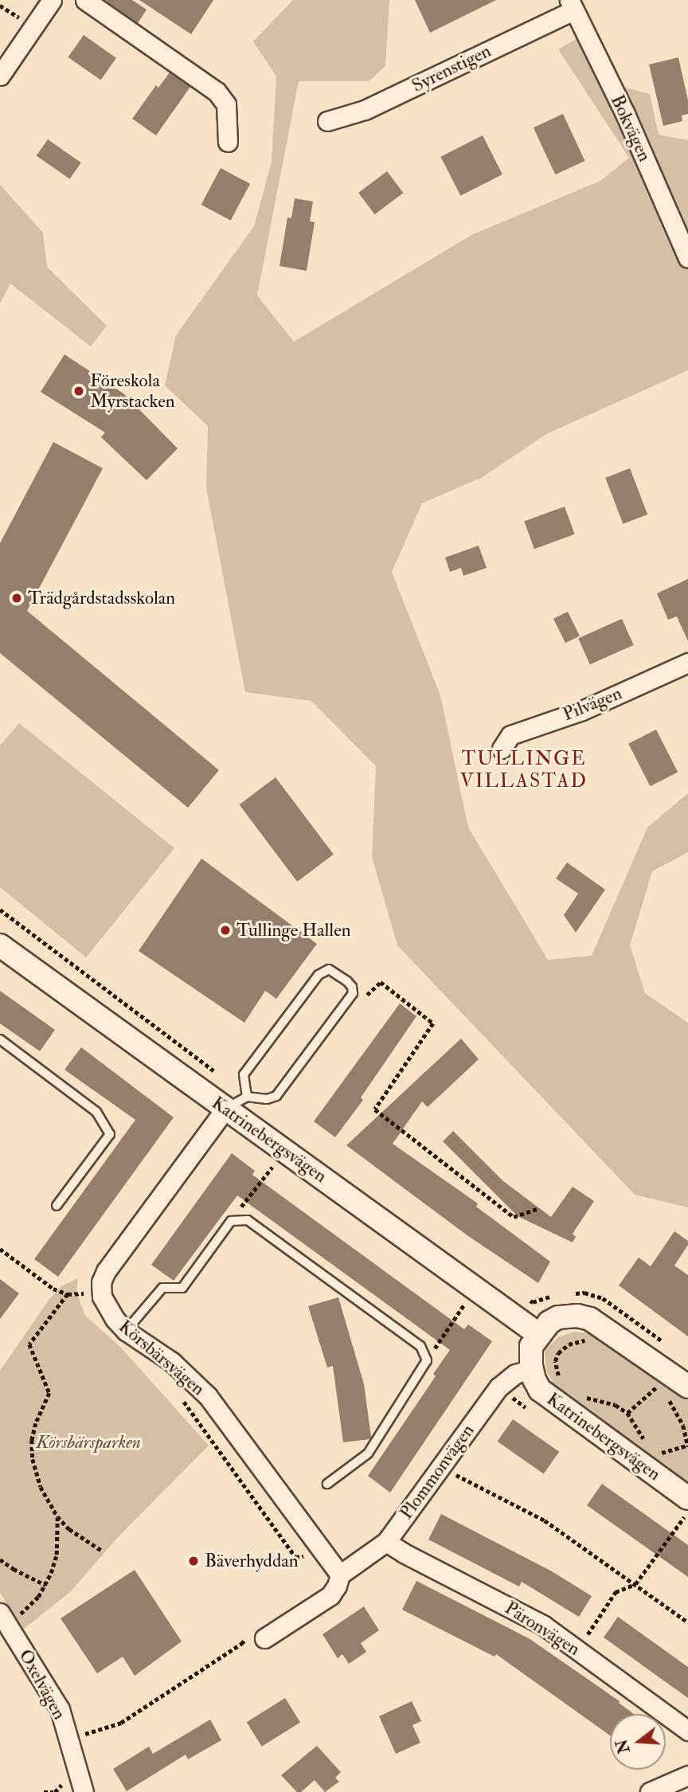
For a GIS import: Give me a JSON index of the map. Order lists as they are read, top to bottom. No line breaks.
{"streets":{"street":["Syrenstigen","Bokvägen","Pilvägen","Katrinebergsvägen","Körsbärsvägen","Plommonvägen","Päronvägen","Oxelvägen"]},"crossings":[["Syrenstigen","Bokvägen"],["Katrinebergsvägen","Körsbärsvägen"],["Katrinebergsvägen","Plommonvägen"],["Körsbärsvägen","Plommonvägen"],["Plommonvägen","Päronvägen"]],"districts":["TULLINGE VILLASTAD"],"parks":["Körsbärsparken"],"places":["Föreskola Myrstacken","Trädgårdstadsskolan","Tullinge Hallen","Bäverhyddan"],"north":"left"}
